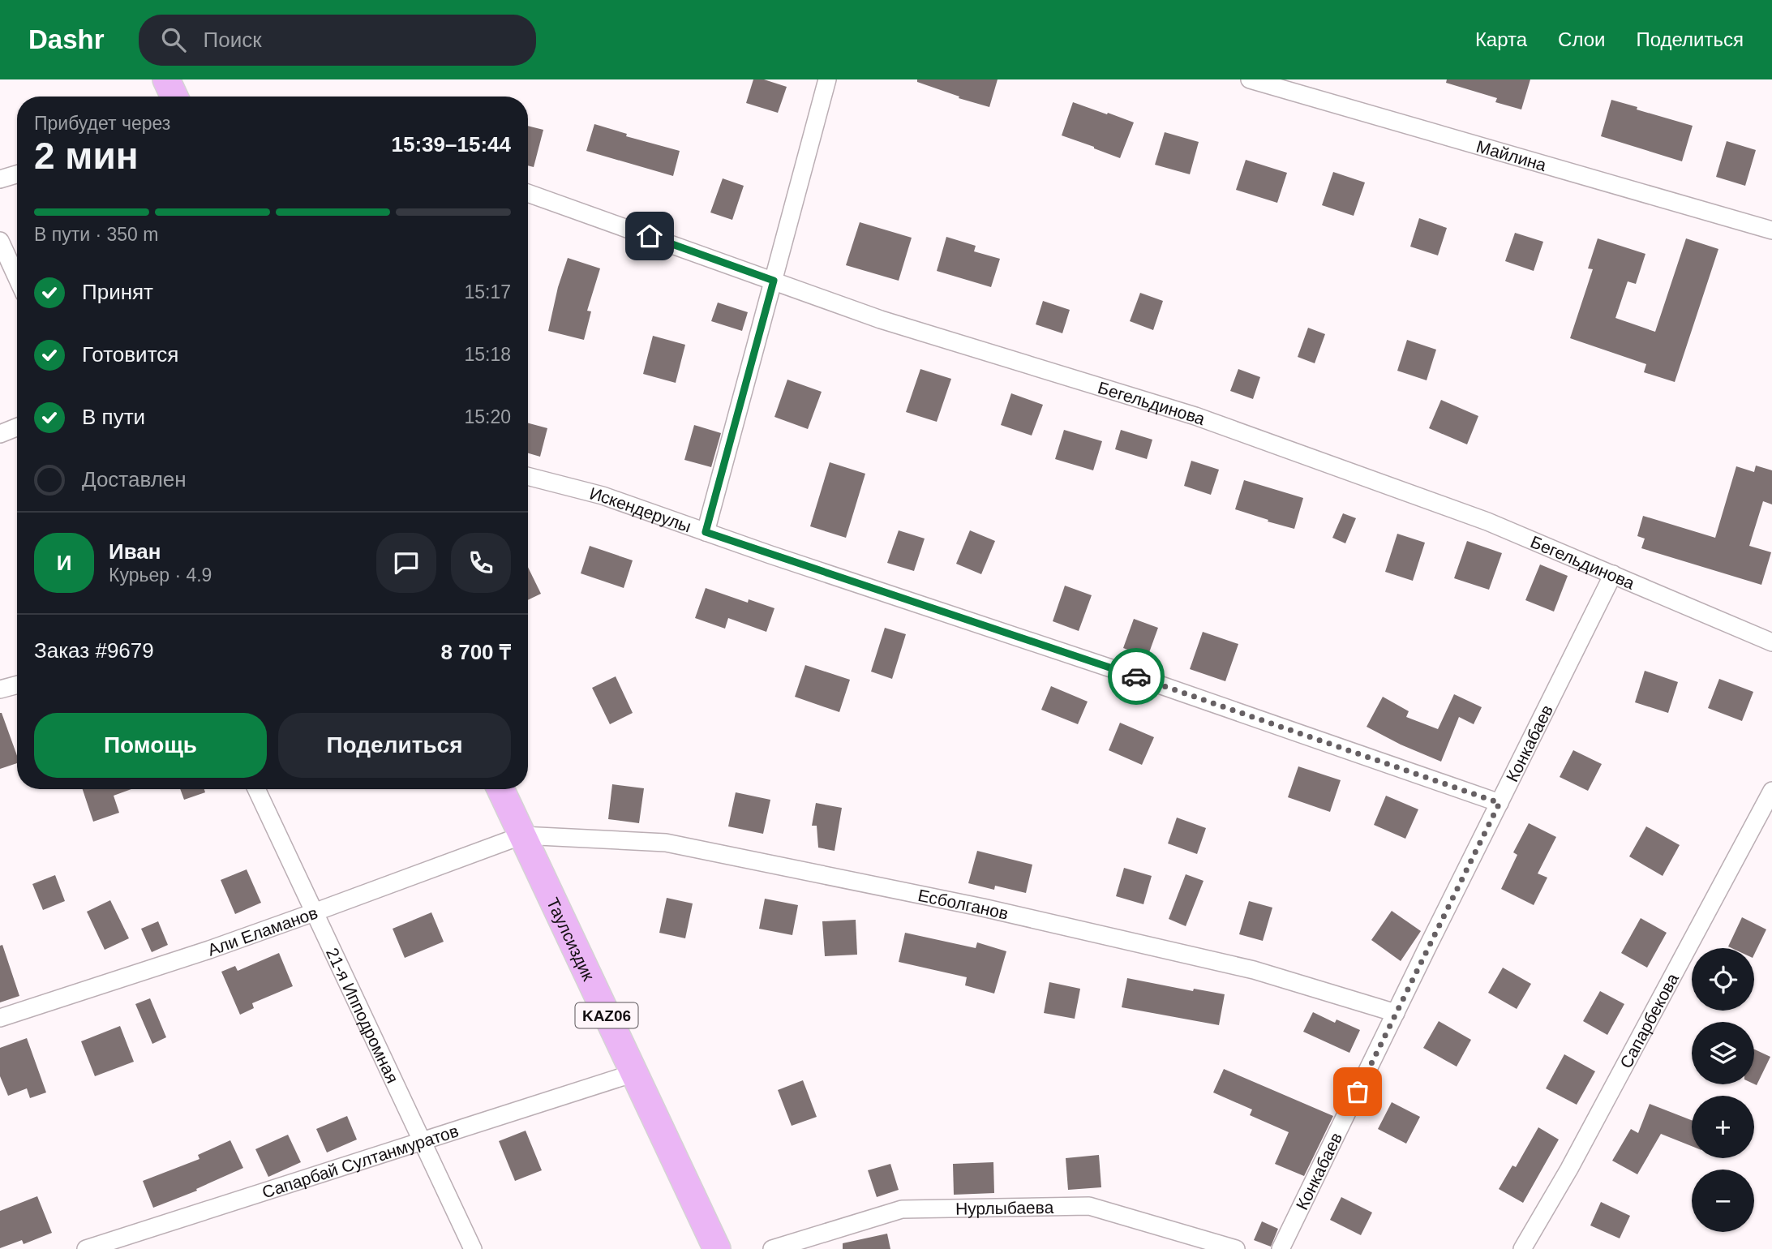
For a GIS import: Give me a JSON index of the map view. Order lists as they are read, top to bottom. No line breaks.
{"streets":{"main road":["Таулсиздик","KAZ06"],"street":["Майлина","Бегельдинова","Искендерулы","Конкабаев","Есболганов","Али Еламанов","21-я Ипподромная","Сапарбекова","Сапарбай Султанмуратов","Нурлыбаева"]},"crossings":[["Бегельдинова","Конкабаев"],["Искендерулы","Конкабаев"],["Конкабаев","Есболганов"],["Есболганов","Али Еламанов"],["Есболганов","Таулсиздик"],["Али Еламанов","Таулсиздик"],["Али Еламанов","21-я Ипподромная"],["Таулсиздик","Сапарбай Султанмуратов"],["21-я Ипподромная","Сапарбай Султанмуратов"]],"page":{"header":"Dashr","search":"Поиск","nav":["Карта","Слои","Поделиться"],"heading":["2 мин","Прибудет через","15:39–15:44"],"panel":["Иван","Курьер · 4.9","Заказ #9679","8 700 ₸"],"bar":"В пути · 350 m","list":[["Принят","15:17"],["Готовится","15:18"],["В пути","15:20"],"Доставлен"],"round":"И","buttons":["Помощь","Поделиться"],"map_buttons":["+","−"]}}
